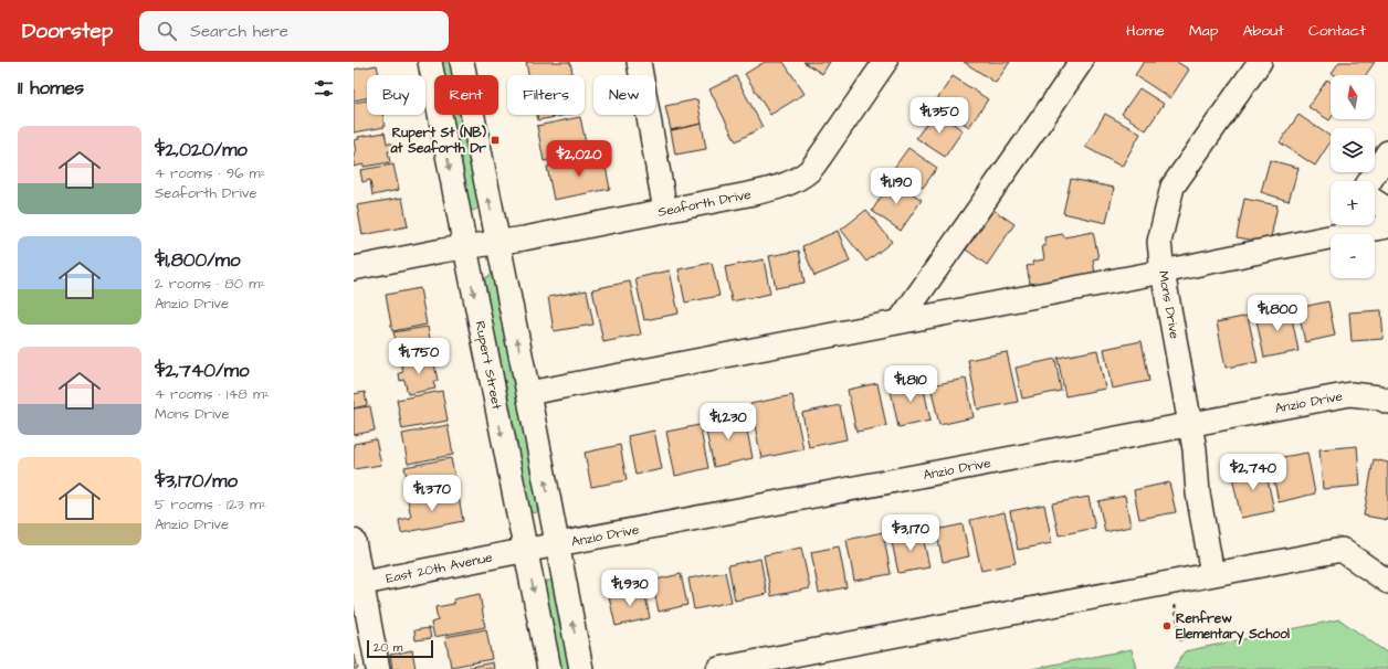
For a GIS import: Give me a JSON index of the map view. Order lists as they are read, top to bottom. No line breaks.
{"streets":{"street":["Seaforth Drive","Mons Drive","Rupert Street","Anzio Drive","East 20th Avenue"]},"crossings":[["Seaforth Drive","Rupert Street"],["Mons Drive","Anzio Drive"],["Rupert Street","Anzio Drive"],["Rupert Street","East 20th Avenue"],["Anzio Drive","East 20th Avenue"]],"places":{"transit":["Rupert St (NB) at Seaforth Dr"],"other":["Renfrew Elementary School"]},"scale_bar":"20 m","north":"top","page":{"header":"Doorstep","search":"Search here","nav":["Home","Map","About","Contact"],"heading":"11 homes","map_buttons":["+","−"],"chip":["Buy","Rent","Filters","New"],"price":["$1,350","$2,020","$1,190","$1,800","$1,750","$1,810","$1,230","$2,740","$1,370","$3,170","$1,930"],"list":[{"name":"$2,020/mo","note":"4 rooms · 96 m² · Seaforth Drive"},{"name":"$1,800/mo","note":"2 rooms · 80 m² · Anzio Drive"},{"name":"$2,740/mo","note":"4 rooms · 148 m² · Mons Drive"},{"name":"$3,170/mo","note":"5 rooms · 123 m² · Anzio Drive"}],"scale":"20 m"}}
